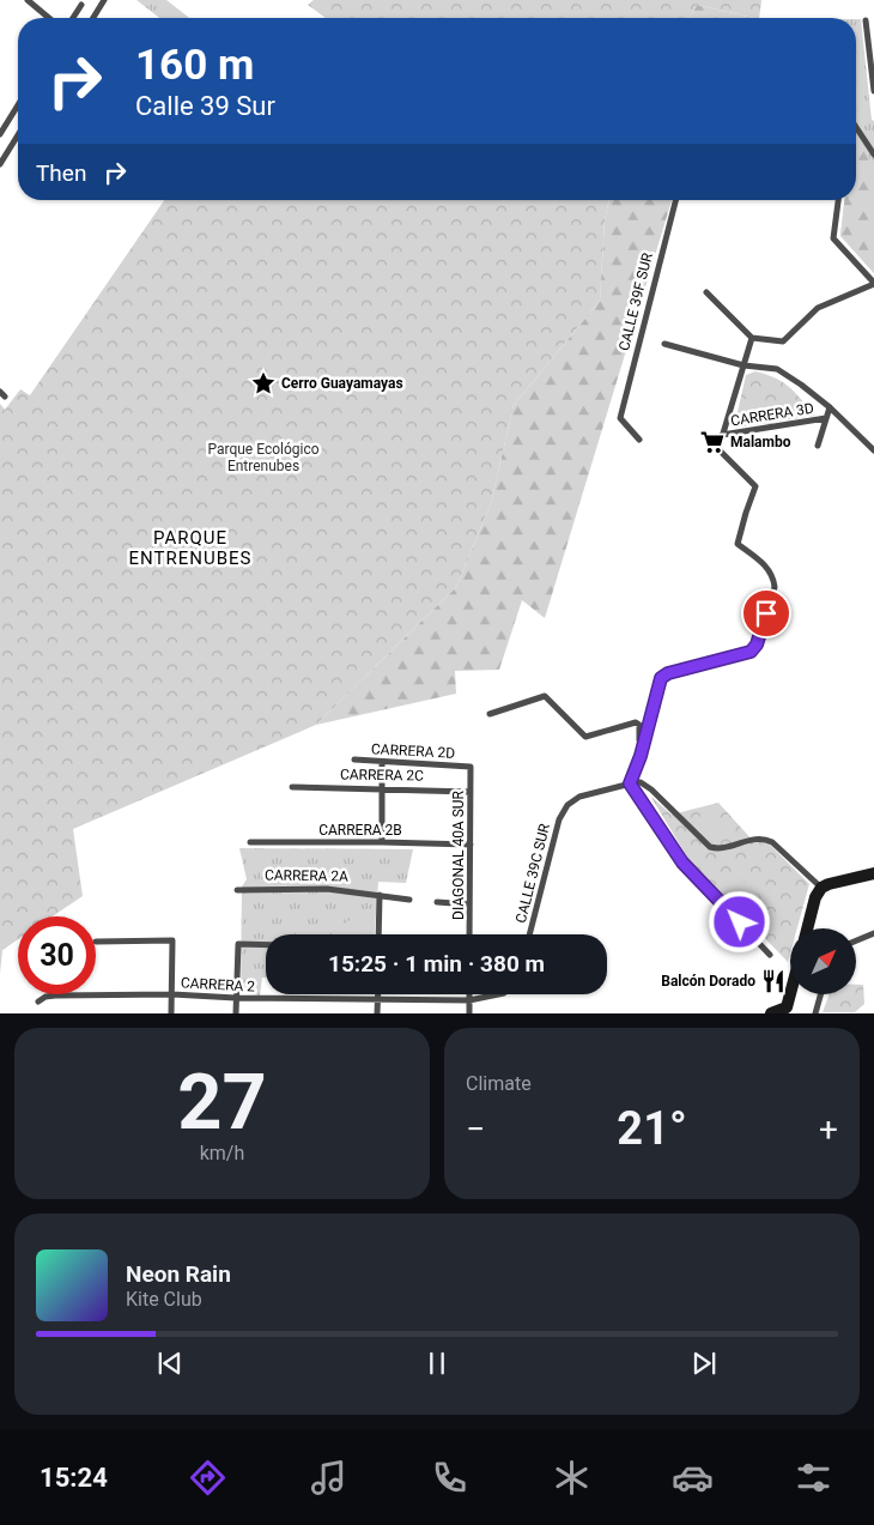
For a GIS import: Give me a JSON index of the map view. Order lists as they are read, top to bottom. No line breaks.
{"streets":{"street":["CALLE 39F SUR","CARRERA 3D","CARRERA 2D","CARRERA 2C","CARRERA 2B","DIAGONAL 40A SUR","CALLE 39C SUR","CARRERA 2A","CARRERA 2"]},"crossings":[["CARRERA 2D","DIAGONAL 40A SUR"],["CARRERA 2C","DIAGONAL 40A SUR"],["CARRERA 2B","DIAGONAL 40A SUR"]],"districts":["PARQUE ENTRENUBES"],"parks":["Parque Ecológico Entrenubes"],"places":{"place":["Cerro Guayamayas"],"supermarket":["Malambo"],"restaurant":["Balcón Dorado"]},"north":"top right","page":{"turn":["160 m","Calle 39 Sur"],"then":"Then","limit":"30","trip":"15:25 · 1 min · 380 m","tile":[["27","km/h"],"Climate"],"heat":["−","21°","+"],"song":["Neon Rain","Kite Club"],"tabs":"15:24"}}
